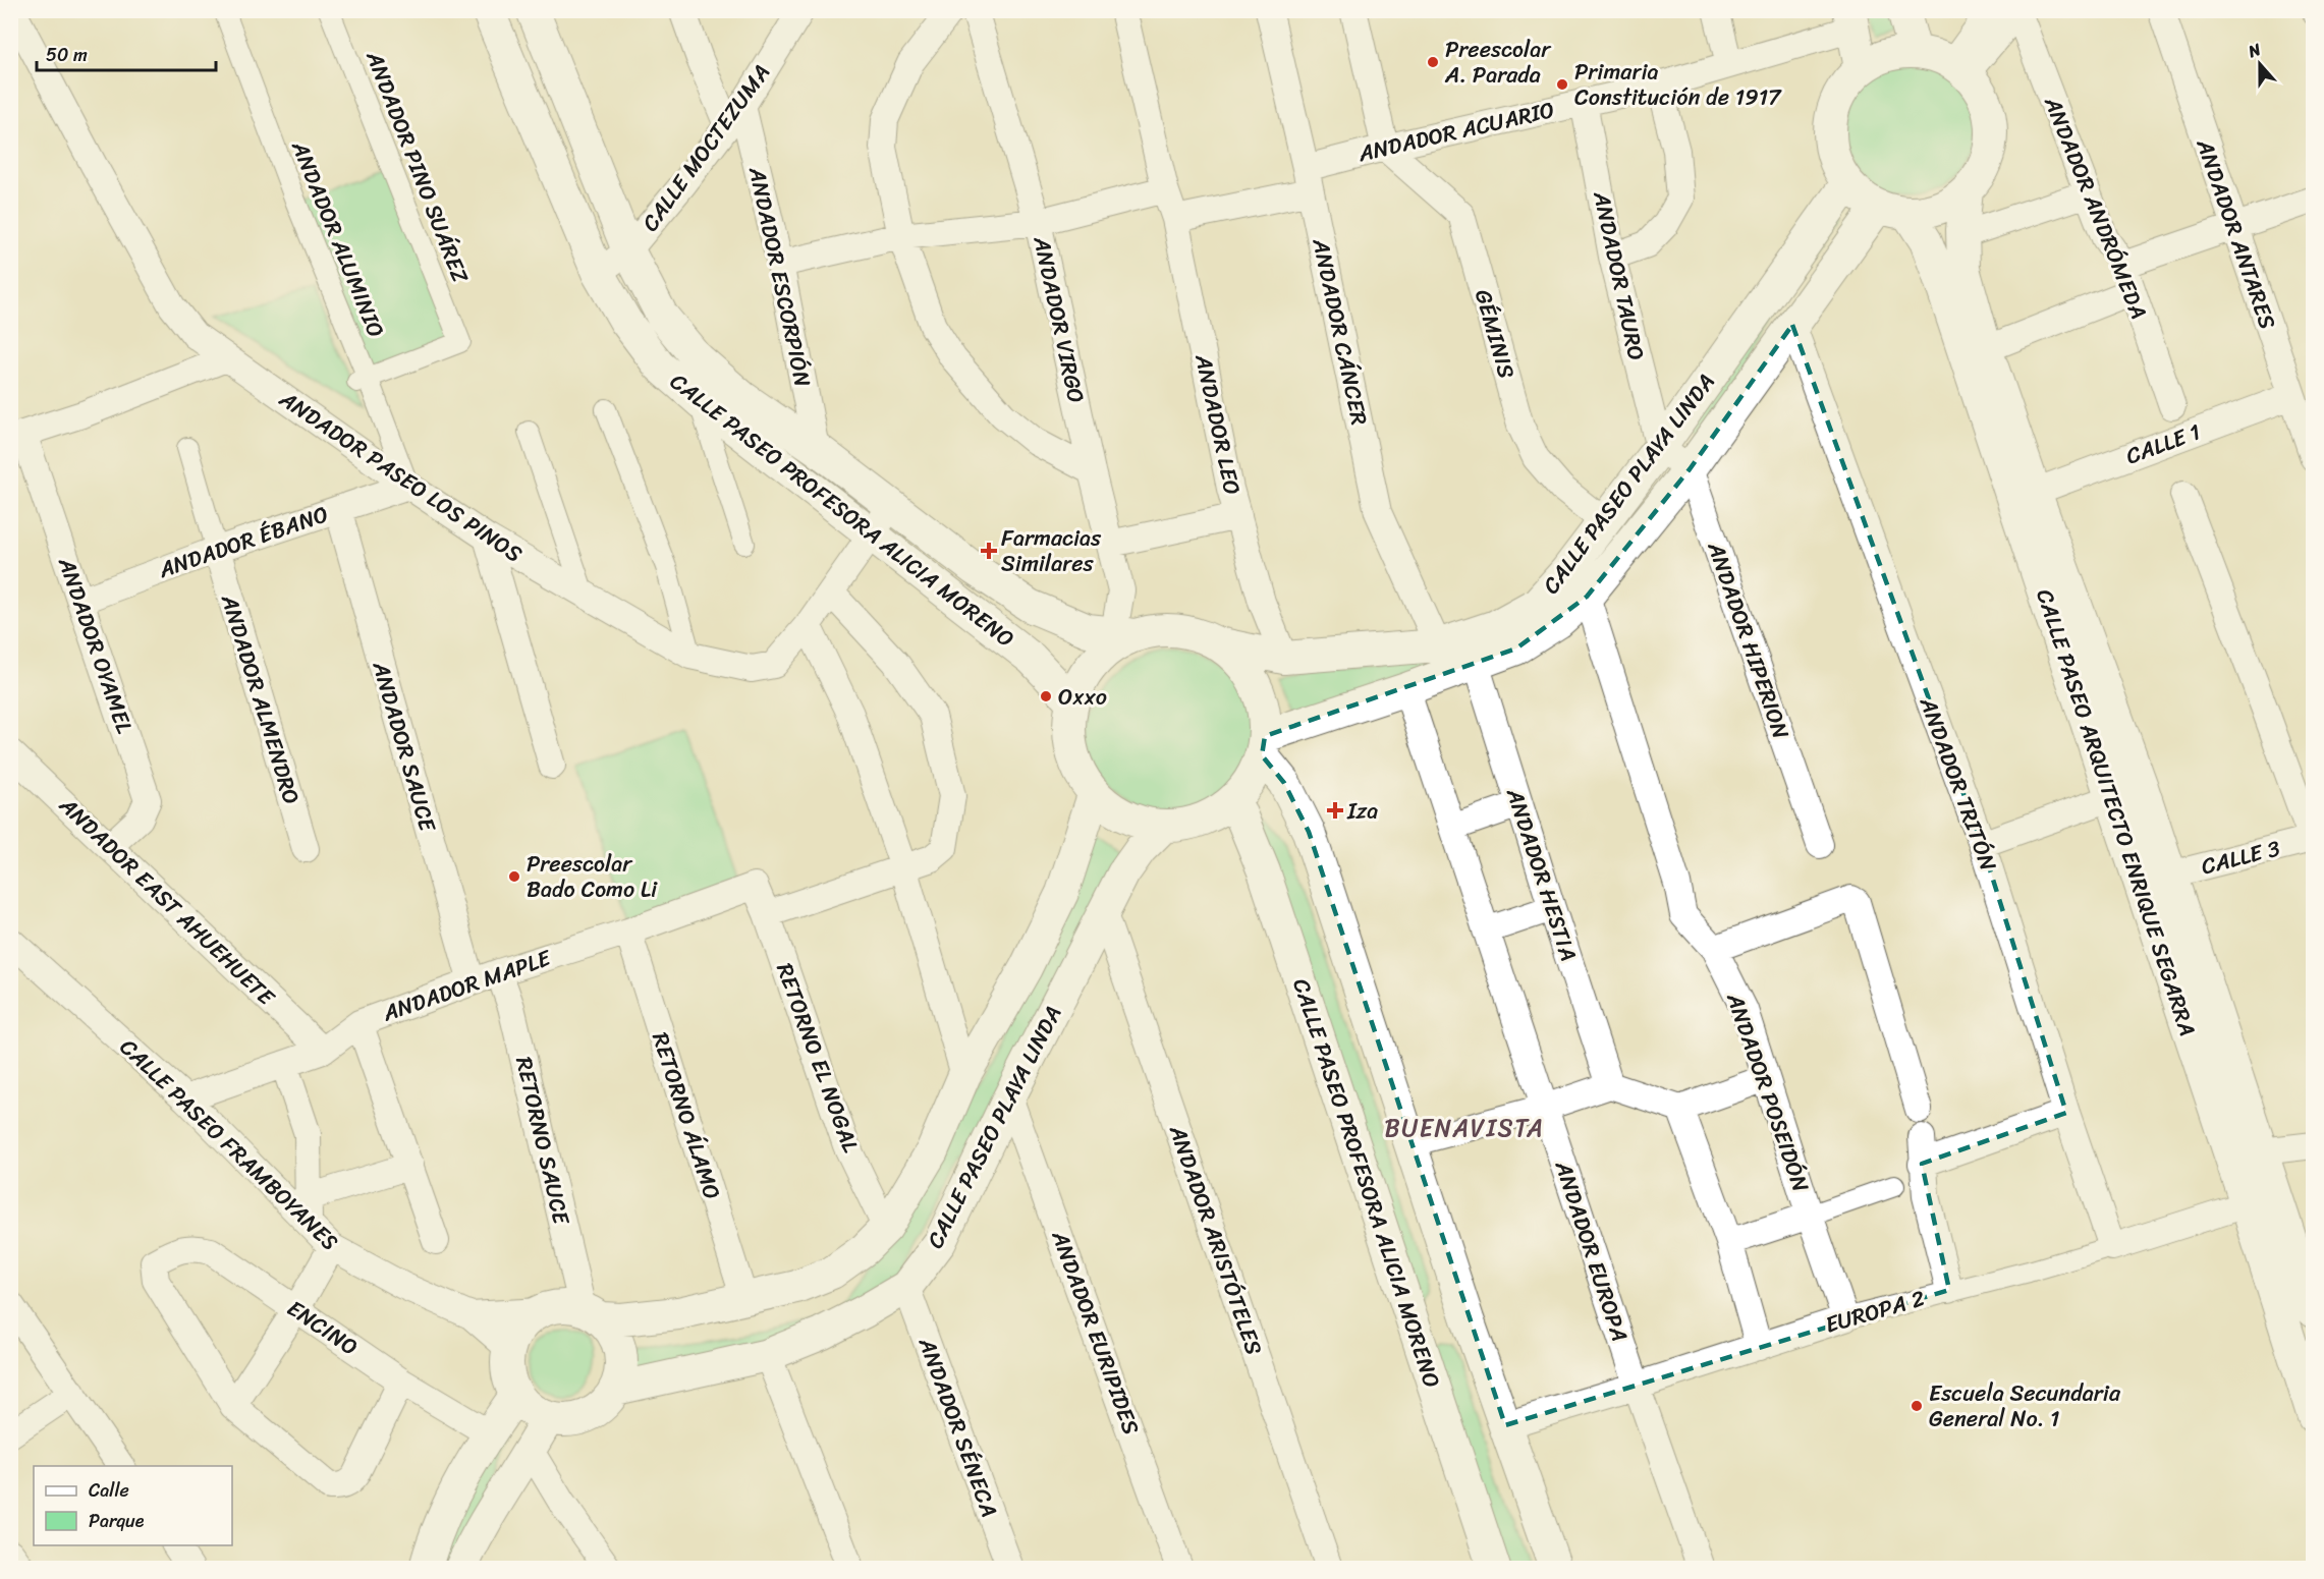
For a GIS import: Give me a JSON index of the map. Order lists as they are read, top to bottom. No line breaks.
{"streets":{"street":["ANDADOR ACUARIO","CALLE MOCTEZUMA","ANDADOR PINO SUÁREZ","ANDADOR ANDRÓMEDA","ANDADOR ANTARES","ANDADOR ALUMINIO","ANDADOR TAURO","ANDADOR ESCORPIÓN","ANDADOR VIRGO","ANDADOR CÁNCER","GÉMINIS","ANDADOR LEO","CALLE 1","ANDADOR PASEO LOS PINOS","CALLE PASEO PLAYA LINDA","CALLE PASEO PROFESORA ALICIA MORENO","ANDADOR ÉBANO","ANDADOR HIPERION","ANDADOR OYAMEL","ANDADOR ALMENDRO","ANDADOR SAUCE","ANDADOR TRITÓN","CALLE PASEO ARQUITECTO ENRIQUE SEGARRA","CALLE 3","ANDADOR HESTIA","ANDADOR EAST AHUEHUETE","ANDADOR MAPLE","RETORNO EL NOGAL","ANDADOR POSEIDÓN","RETORNO ÁLAMO","RETORNO SAUCE","CALLE PASEO FRAMBOYANES","ANDADOR ARISTÓTELES","ANDADOR EUROPA","EUROPA 2","ENCINO","ANDADOR EURIPIDES","ANDADOR SÉNECA"]},"crossings":[["ANDADOR ACUARIO","ANDADOR TAURO"],["ANDADOR ACUARIO","ANDADOR CÁNCER"],["ANDADOR ACUARIO","GÉMINIS"],["ANDADOR ACUARIO","ANDADOR LEO"],["CALLE MOCTEZUMA","ANDADOR ESCORPIÓN"],["CALLE MOCTEZUMA","CALLE PASEO PROFESORA ALICIA MORENO"],["ANDADOR PINO SUÁREZ","ANDADOR ALUMINIO"],["ANDADOR ANTARES","CALLE 1"],["ANDADOR ALUMINIO","ANDADOR PASEO LOS PINOS"],["ANDADOR ALUMINIO","ANDADOR ÉBANO"],["ANDADOR TAURO","CALLE PASEO PLAYA LINDA"],["ANDADOR ESCORPIÓN","CALLE PASEO PROFESORA ALICIA MORENO"],["ANDADOR VIRGO","CALLE PASEO PLAYA LINDA"],["ANDADOR VIRGO","CALLE PASEO PROFESORA ALICIA MORENO"],["ANDADOR CÁNCER","CALLE PASEO PLAYA LINDA"],["GÉMINIS","CALLE PASEO PLAYA LINDA"],["ANDADOR LEO","CALLE PASEO PLAYA LINDA"],["CALLE 1","CALLE PASEO ARQUITECTO ENRIQUE SEGARRA"],["ANDADOR PASEO LOS PINOS","CALLE PASEO PROFESORA ALICIA MORENO"],["ANDADOR PASEO LOS PINOS","ANDADOR ÉBANO"],["CALLE PASEO PLAYA LINDA","CALLE PASEO PROFESORA ALICIA MORENO"],["CALLE PASEO PLAYA LINDA","ANDADOR HIPERION"],["CALLE PASEO PLAYA LINDA","ANDADOR TRITÓN"],["CALLE PASEO PLAYA LINDA","CALLE PASEO ARQUITECTO ENRIQUE SEGARRA"],["CALLE PASEO PLAYA LINDA","ANDADOR HESTIA"],["CALLE PASEO PLAYA LINDA","RETORNO EL NOGAL"],["CALLE PASEO PLAYA LINDA","ANDADOR POSEIDÓN"],["CALLE PASEO PLAYA LINDA","RETORNO ÁLAMO"],["CALLE PASEO PLAYA LINDA","RETORNO SAUCE"],["CALLE PASEO PLAYA LINDA","CALLE PASEO FRAMBOYANES"],["CALLE PASEO PLAYA LINDA","ANDADOR ARISTÓTELES"],["CALLE PASEO PLAYA LINDA","ANDADOR EUROPA"],["CALLE PASEO PLAYA LINDA","ANDADOR EURIPIDES"],["CALLE PASEO PLAYA LINDA","ANDADOR SÉNECA"],["ANDADOR ÉBANO","ANDADOR OYAMEL"],["ANDADOR ÉBANO","ANDADOR ALMENDRO"],["ANDADOR ÉBANO","ANDADOR SAUCE"],["ANDADOR OYAMEL","ANDADOR EAST AHUEHUETE"],["ANDADOR SAUCE","ANDADOR MAPLE"],["ANDADOR TRITÓN","EUROPA 2"],["CALLE PASEO ARQUITECTO ENRIQUE SEGARRA","CALLE 3"],["CALLE PASEO ARQUITECTO ENRIQUE SEGARRA","EUROPA 2"],["ANDADOR EAST AHUEHUETE","ANDADOR MAPLE"],["ANDADOR MAPLE","RETORNO EL NOGAL"],["ANDADOR MAPLE","RETORNO ÁLAMO"],["ANDADOR MAPLE","RETORNO SAUCE"],["ANDADOR MAPLE","CALLE PASEO FRAMBOYANES"],["ANDADOR POSEIDÓN","EUROPA 2"],["RETORNO SAUCE","CALLE PASEO FRAMBOYANES"],["ANDADOR EUROPA","EUROPA 2"]],"districts":["BUENAVISTA"],"places":{"other":["Preescolar A. Parada","Primaria Constitución de 1917","Oxxo","Preescolar Bado Como Li","Escuela Secundaria General No. 1"],"health":["Farmacias Similares","Iza"]},"legend":["Calle","Parque"],"scale_bar":"50 m","north":"top"}
